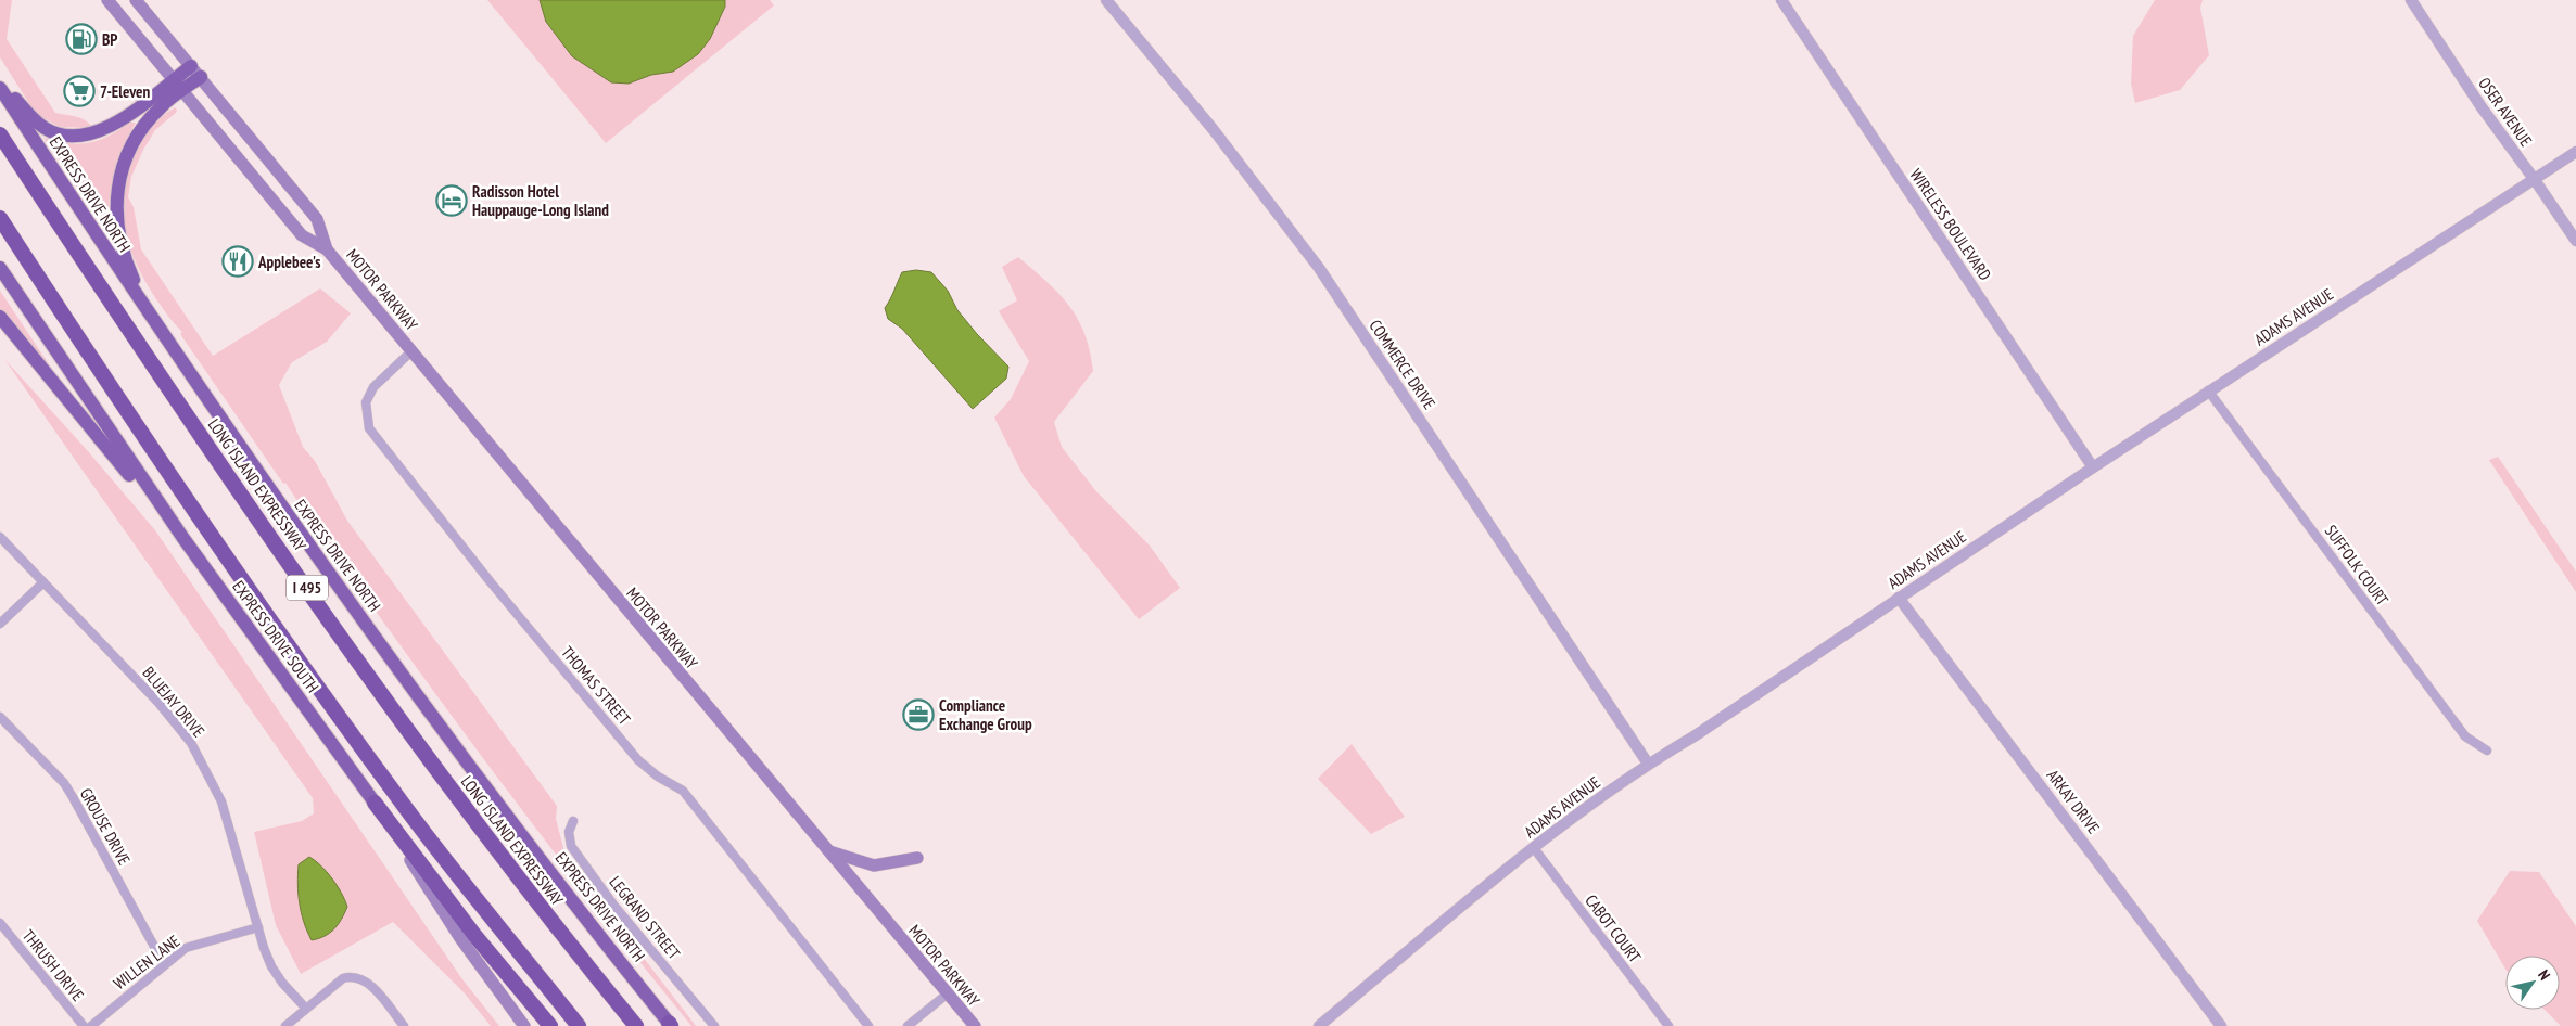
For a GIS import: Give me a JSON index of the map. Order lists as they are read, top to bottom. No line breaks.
{"streets":{"highway":["EXPRESS DRIVE NORTH","LONG ISLAND EXPRESSWAY","I 495","EXPRESS DRIVE SOUTH"],"main road":["MOTOR PARKWAY"],"street":["OSER AVENUE","WIRELESS BOULEVARD","ADAMS AVENUE","COMMERCE DRIVE","SUFFOLK COURT","THOMAS STREET","BLUEJAY DRIVE","ARKAY DRIVE","GROUSE DRIVE","LEGRAND STREET","CABOT COURT","WILLEN LANE","THRUSH DRIVE"]},"crossings":[["OSER AVENUE","ADAMS AVENUE"],["WIRELESS BOULEVARD","ADAMS AVENUE"],["MOTOR PARKWAY","THOMAS STREET"],["ADAMS AVENUE","COMMERCE DRIVE"],["ADAMS AVENUE","SUFFOLK COURT"],["ADAMS AVENUE","ARKAY DRIVE"],["ADAMS AVENUE","CABOT COURT"],["BLUEJAY DRIVE","WILLEN LANE"],["GROUSE DRIVE","WILLEN LANE"]],"places":{"fuel station":["BP"],"supermarket":["7-Eleven"],"hotel":["Radisson Hotel Hauppauge-Long Island"],"restaurant":["Applebee's"],"office":["Compliance Exchange Group"]},"north":"top right"}
